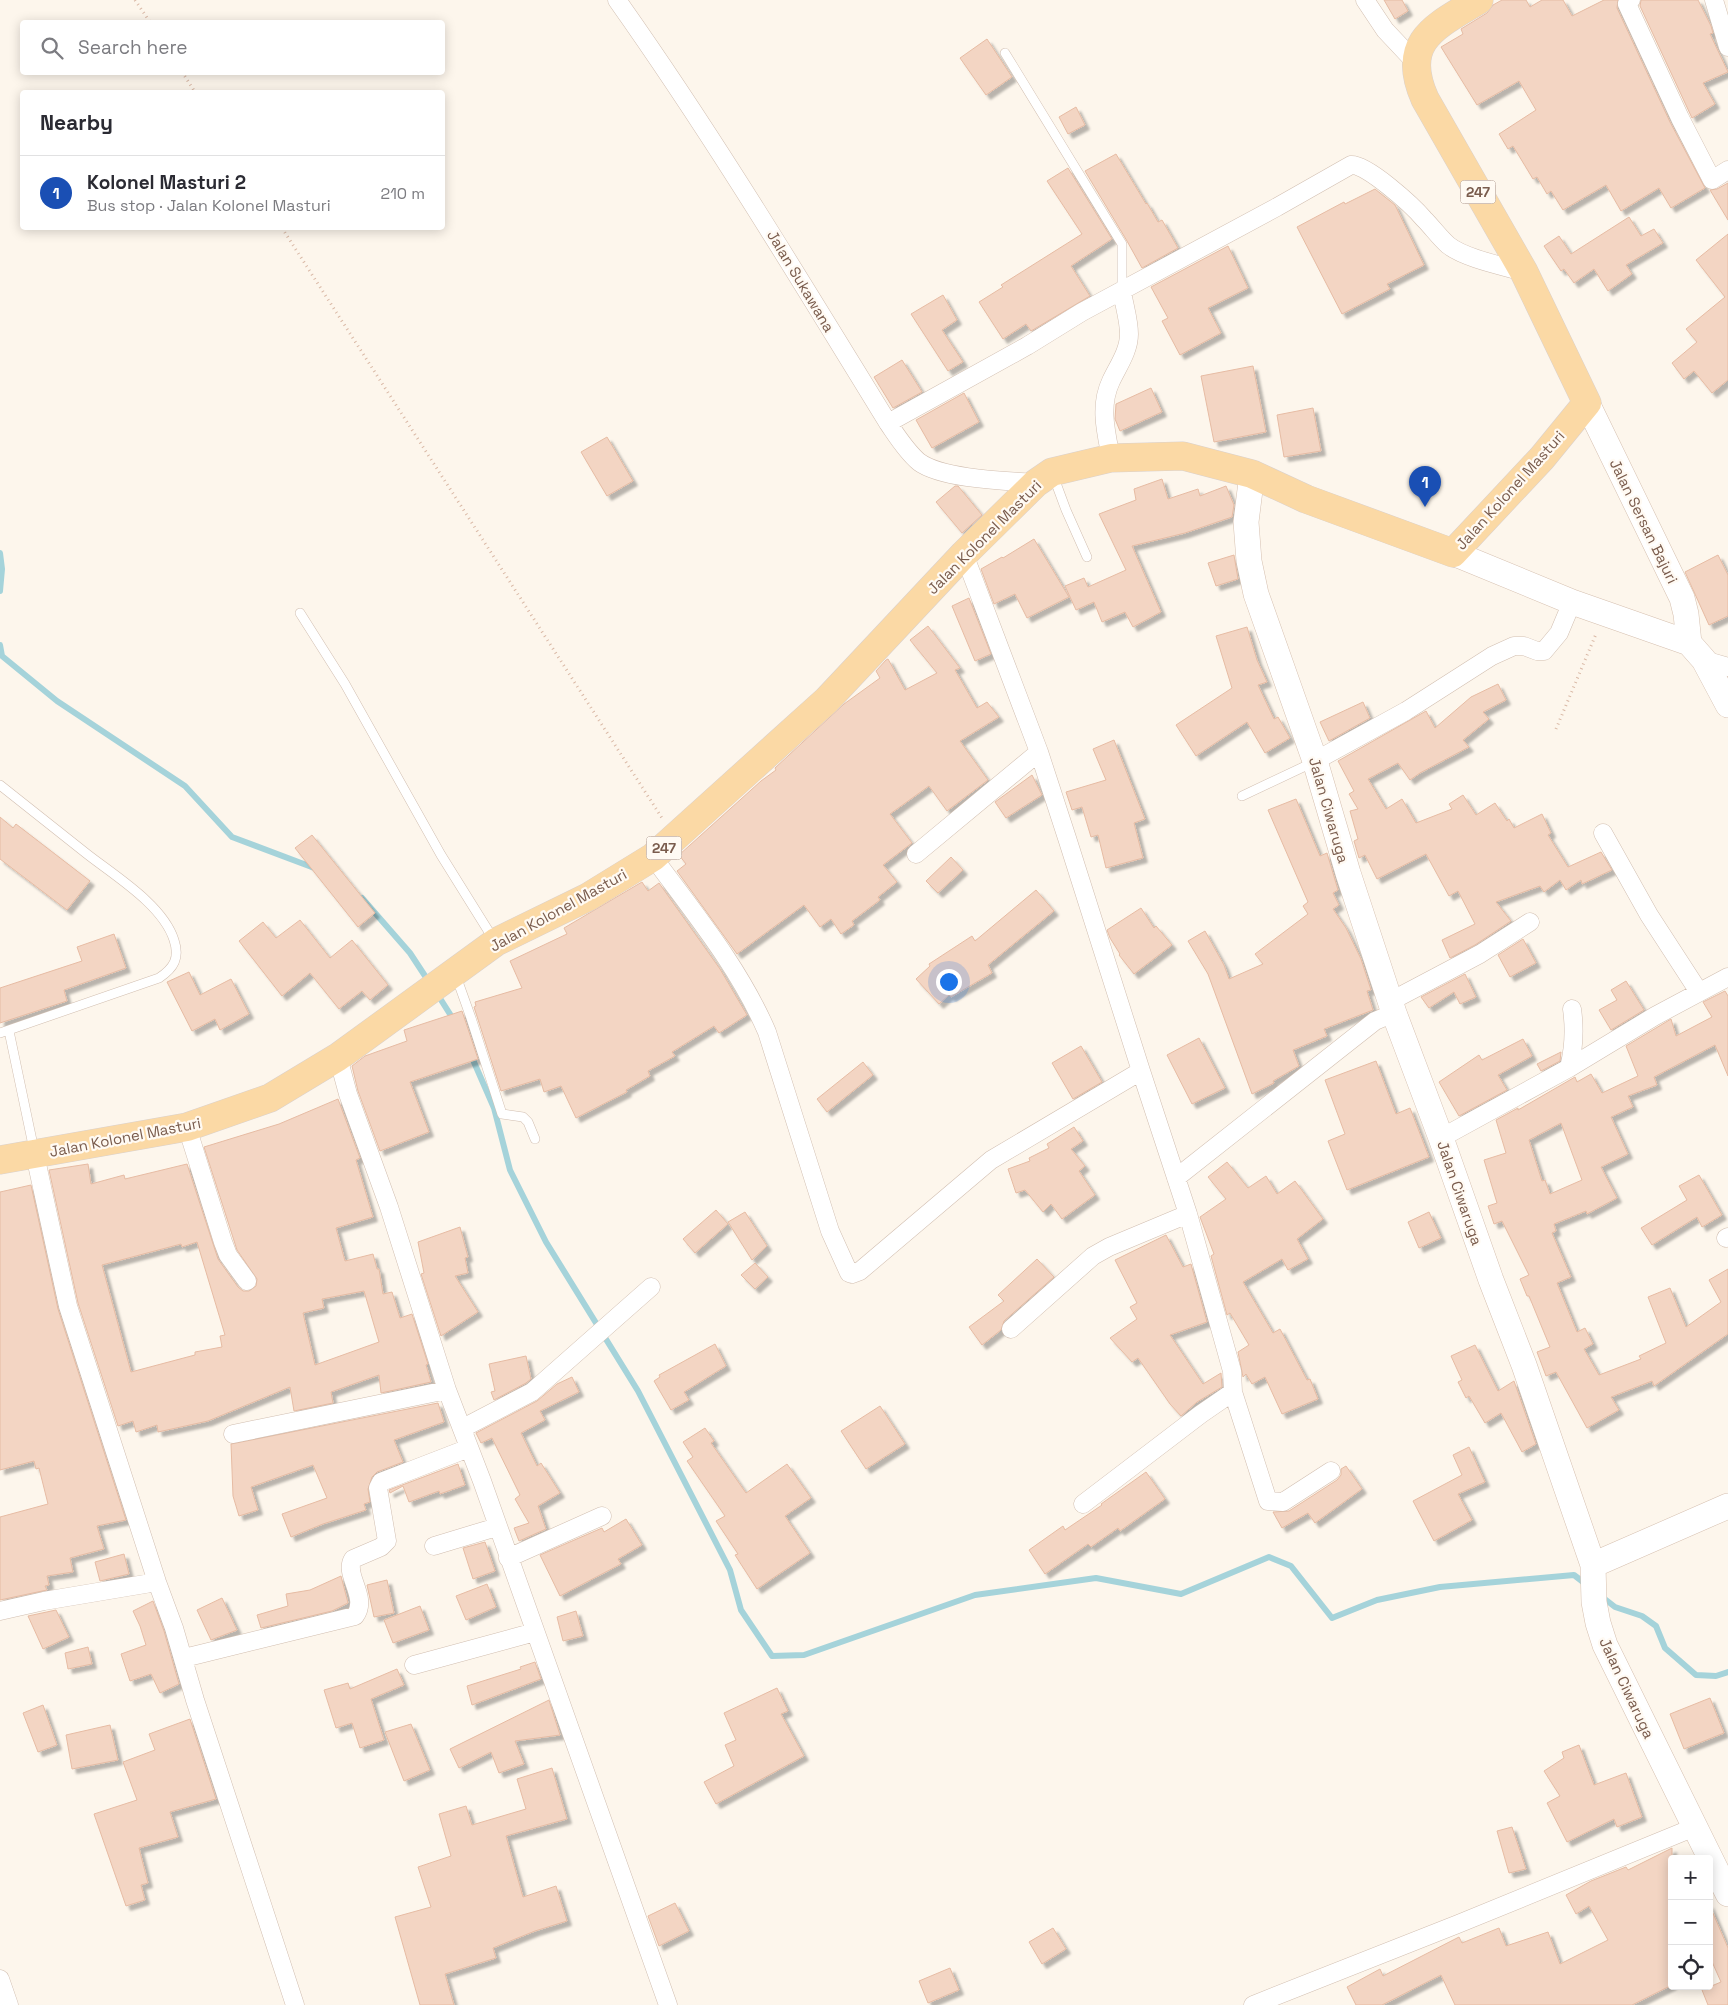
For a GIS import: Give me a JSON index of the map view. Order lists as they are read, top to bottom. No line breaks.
{"streets":{"main road":["247","Jalan Kolonel Masturi"],"street":["Jalan Sukawana","Jalan Sersan Bajuri","Jalan Ciwaruga"]},"crossings":[["247","Jalan Kolonel Masturi"],["247","Jalan Sersan Bajuri"],["Jalan Sukawana","Jalan Kolonel Masturi"],["Jalan Kolonel Masturi","Jalan Sersan Bajuri"],["Jalan Kolonel Masturi","Jalan Ciwaruga"]],"page":{"search":"Search here","heading":"Nearby","list":[{"mark":"1","name":"Kolonel Masturi 2","note":"Bus stop · Jalan Kolonel Masturi","value":"210 m"}],"pins":"1","map_buttons":["+","−"]}}
